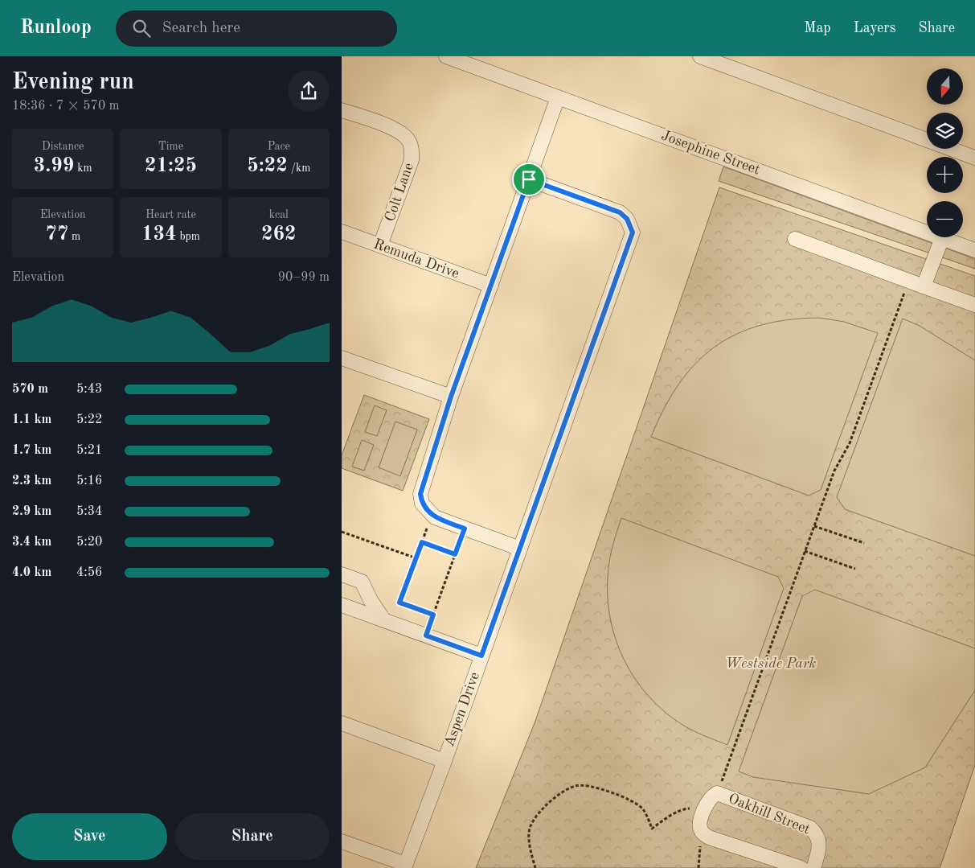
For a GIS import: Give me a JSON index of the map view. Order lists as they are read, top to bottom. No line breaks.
{"streets":{"street":["Josephine Street","Colt Lane","Remuda Drive","Aspen Drive","Oakhill Street"]},"crossings":[["Colt Lane","Remuda Drive"]],"parks":["Westside Park"],"north":"bottom","page":{"header":"Runloop","search":"Search here","nav":["Map","Layers","Share"],"heading":["Evening run","18:36 · 7 × 570 m"],"map_buttons":["+","−"],"stats":[["Distance","3.99 km"],["Time","21:25"],["Pace","5:22 /km"],["Elevation","77 m"],["Heart rate","134 bpm"],["kcal","262"]],"chart":["Elevation","90–99 m"],"list":[{"name":"570 m","note":"5:43"},{"name":"1.1 km","note":"5:22"},{"name":"1.7 km","note":"5:21"},{"name":"2.3 km","note":"5:16"},{"name":"2.9 km","note":"5:34"},{"name":"3.4 km","note":"5:20"},{"name":"4.0 km","note":"4:56"}],"buttons":["Save","Share"]}}
